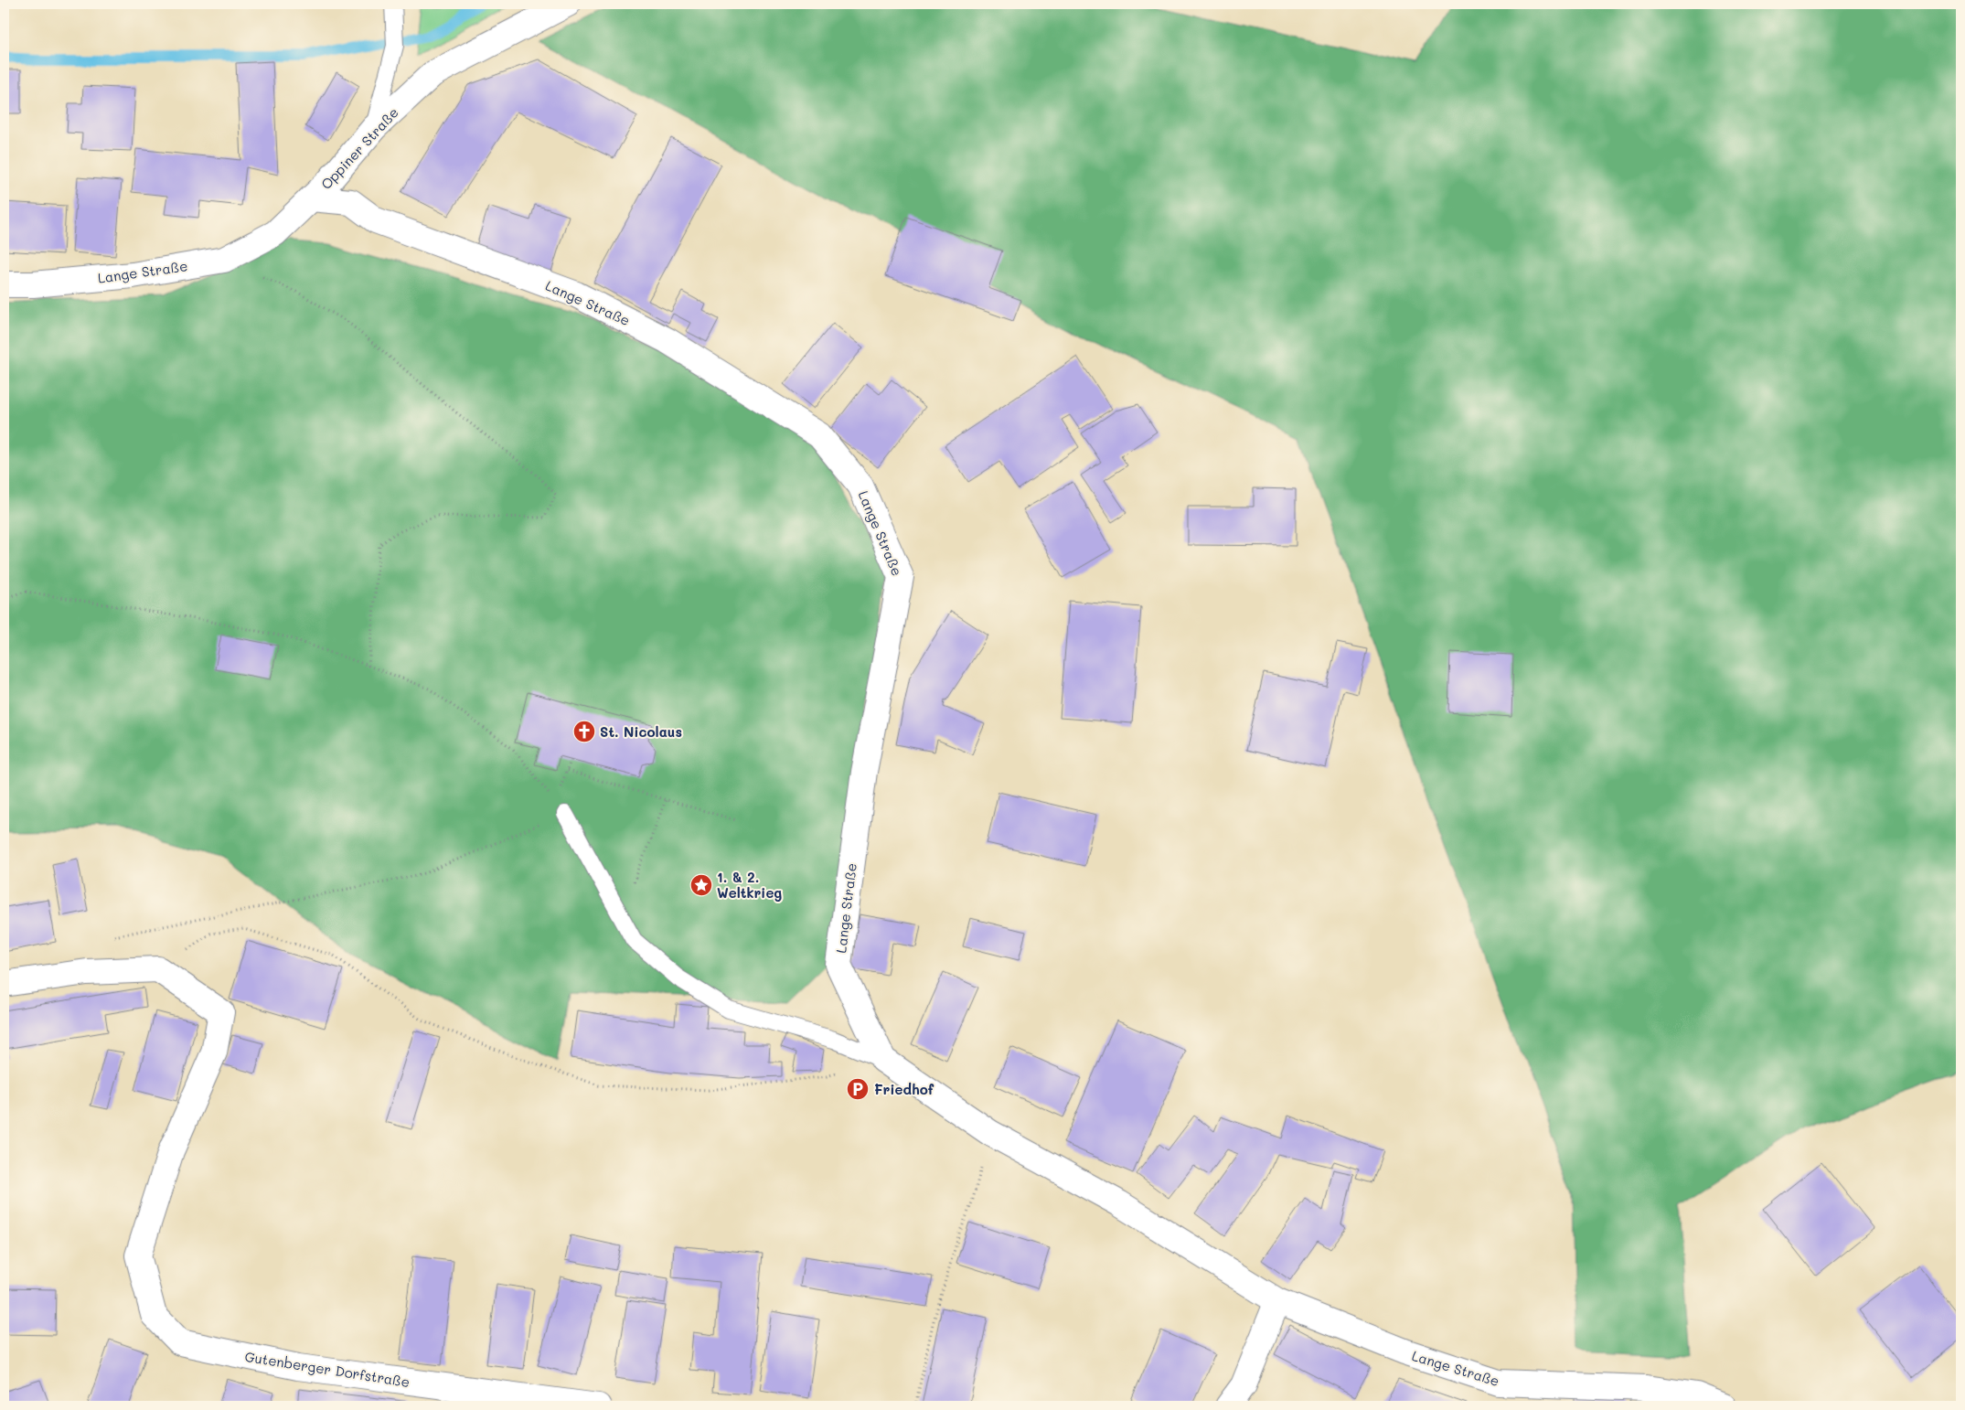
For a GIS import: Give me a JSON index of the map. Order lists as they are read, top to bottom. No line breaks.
{"streets":{"street":["Oppiner Straße","Lange Straße","Gutenberger Dorfstraße"]},"crossings":[["Oppiner Straße","Lange Straße"]],"places":{"church":["St. Nicolaus"],"place":["1. & 2. Weltkrieg"],"parking":["Friedhof"]}}
